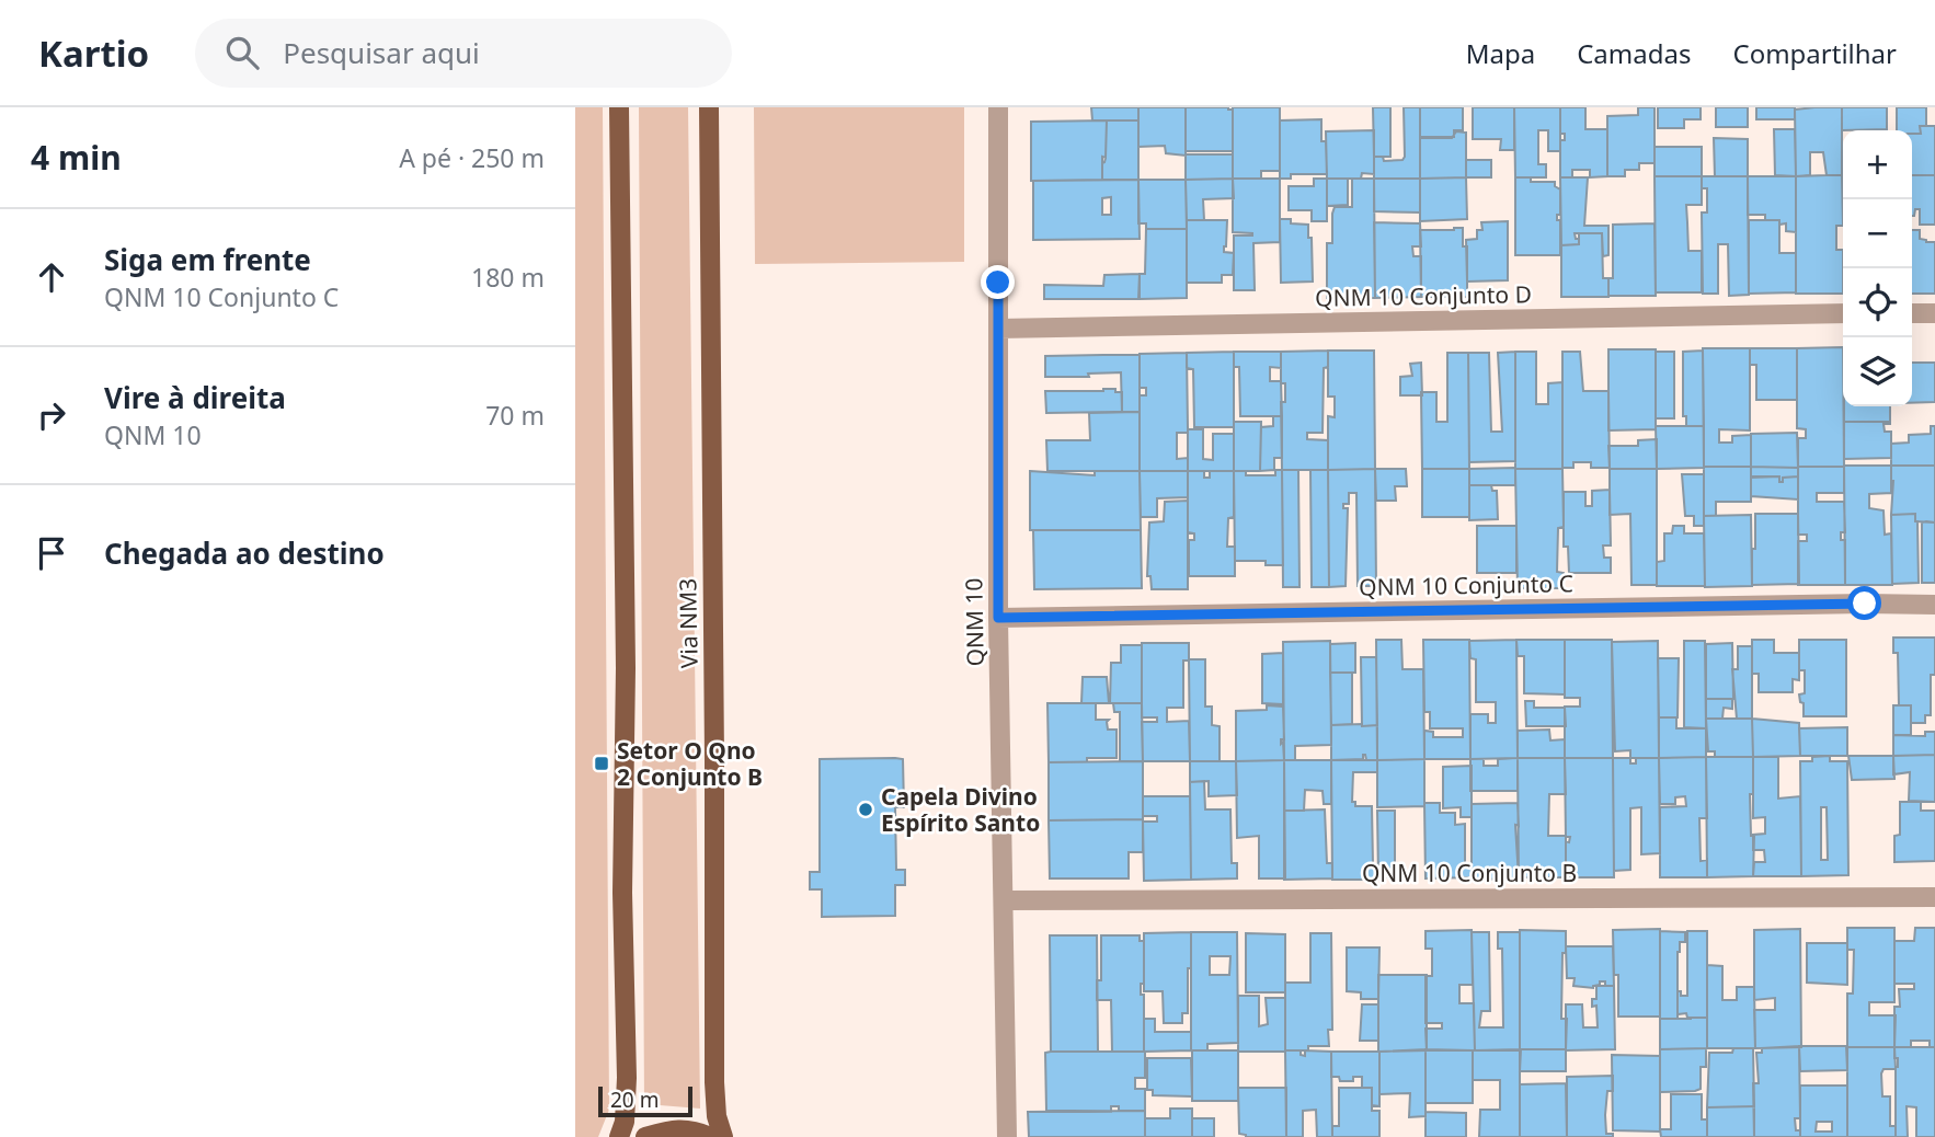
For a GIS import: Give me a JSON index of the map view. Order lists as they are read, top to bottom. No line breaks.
{"streets":{"main road":["Via NM3"],"street":["QNM 10 Conjunto D","QNM 10 Conjunto C","QNM 10","QNM 10 Conjunto B"]},"crossings":[["QNM 10 Conjunto D","QNM 10"],["QNM 10 Conjunto C","QNM 10"],["QNM 10","QNM 10 Conjunto B"]],"places":{"transit":["Setor O Qno 2 Conjunto B"],"other":["Capela Divino Espírito Santo"]},"scale_bar":"20 m","page":{"header":"Kartio","search":"Pesquisar aqui","nav":["Mapa","Camadas","Compartilhar"],"heading":["4 min","A pé · 250 m"],"map_buttons":["+","−"],"list":[["Siga em frente","QNM 10 Conjunto C","180 m"],["Vire à direita","QNM 10","70 m"],"Chegada ao destino"],"scale":"20 m"}}
